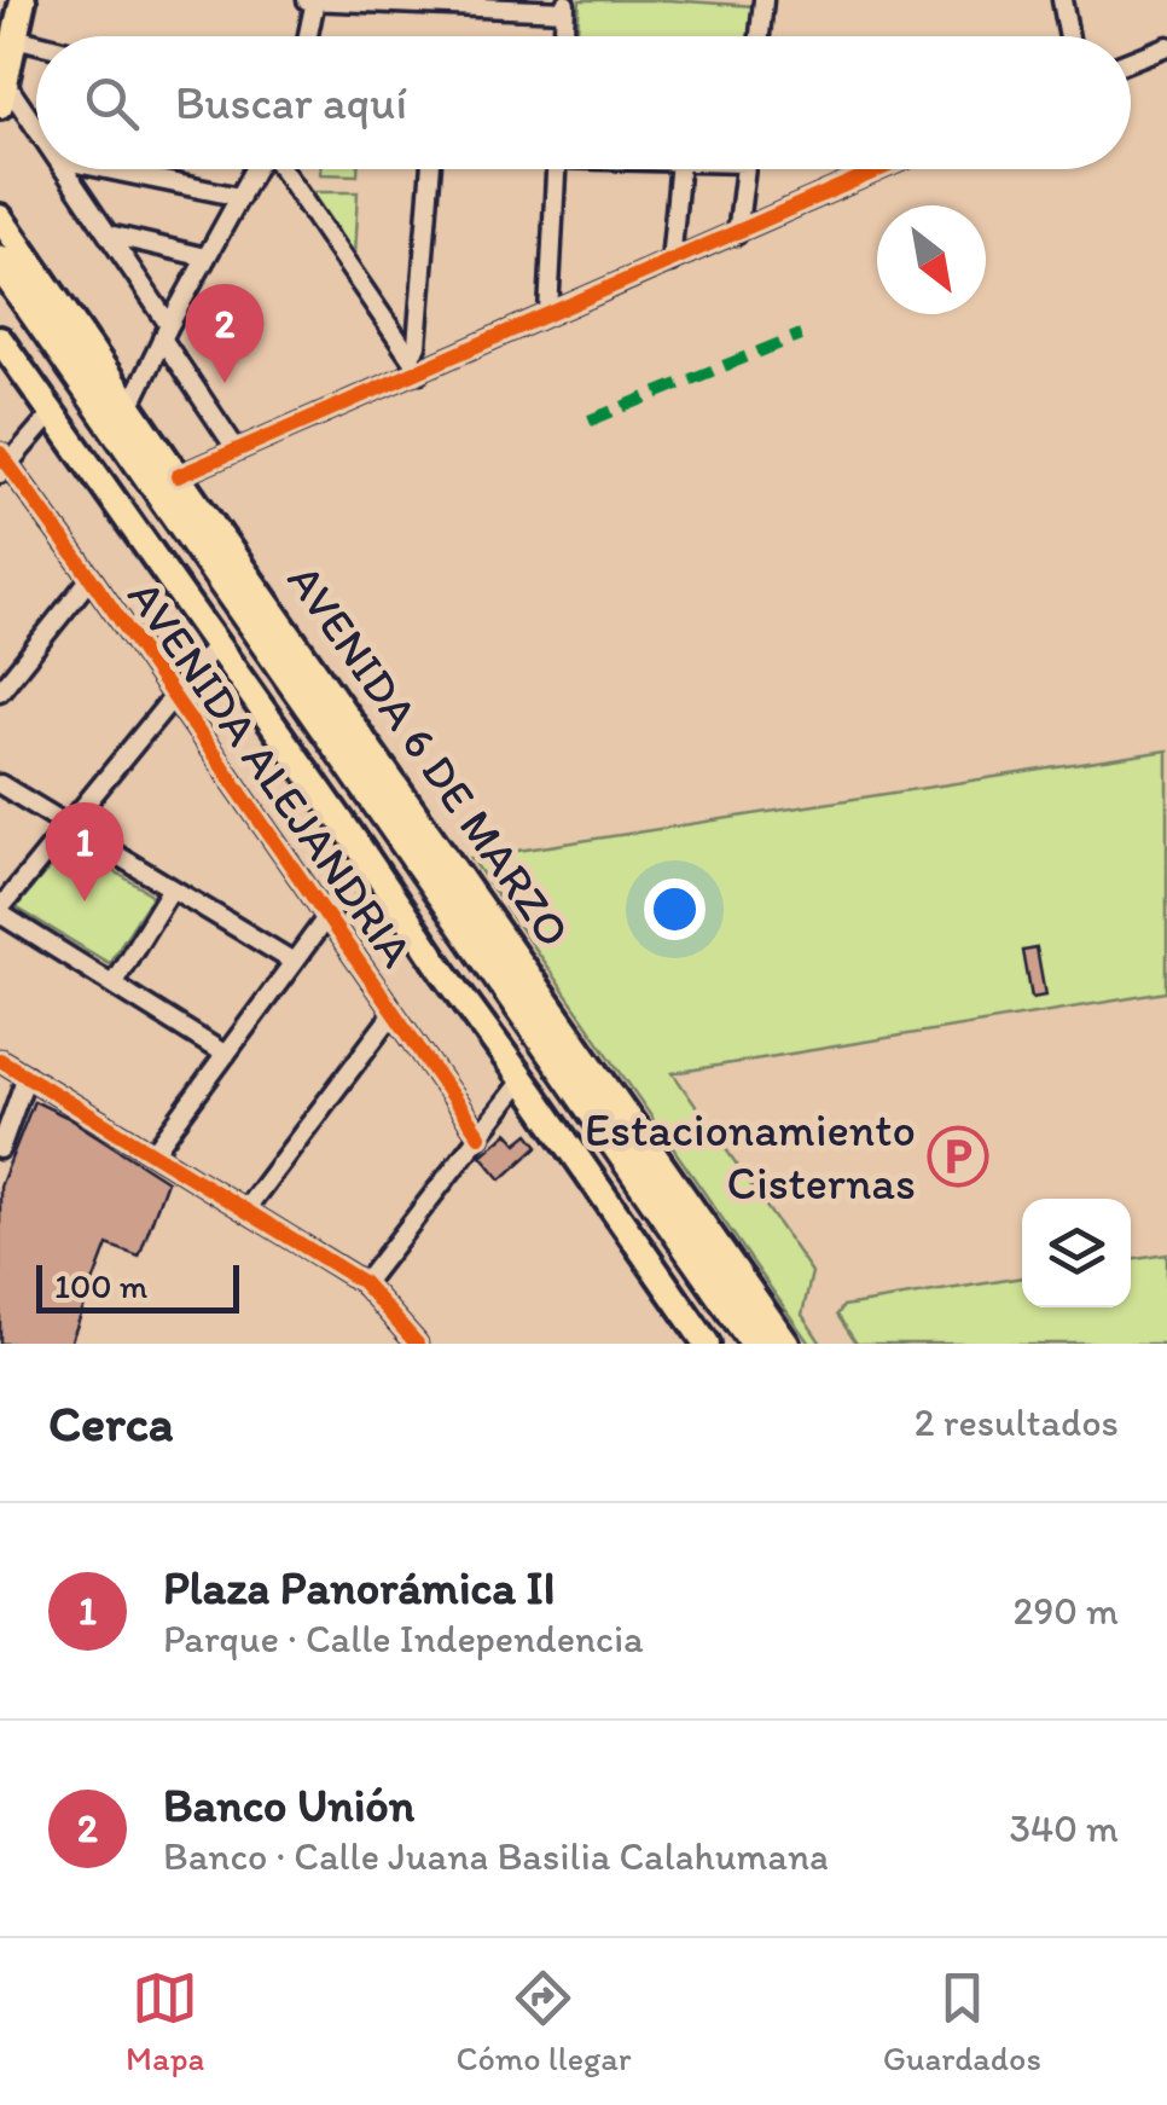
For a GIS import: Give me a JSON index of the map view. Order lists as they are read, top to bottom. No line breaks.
{"streets":{"highway":["AVENIDA 6 DE MARZO"],"street":["AVENIDA ALEJANDRIA"]},"places":{"parking":["Estacionamiento Cisternas"]},"scale_bar":"100 m","north":"bottom right","page":{"search":"Buscar aquí","pins":["2","1"],"scale":"100 m","heading":["Cerca","2 resultados"],"list":[{"mark":"1","name":"Plaza Panorámica II","note":"Parque · Calle Independencia","value":"290 m"},{"mark":"2","name":"Banco Unión","note":"Banco · Calle Juana Basilia Calahumana","value":"340 m"}],"nav":["Mapa","Cómo llegar","Guardados"]}}
